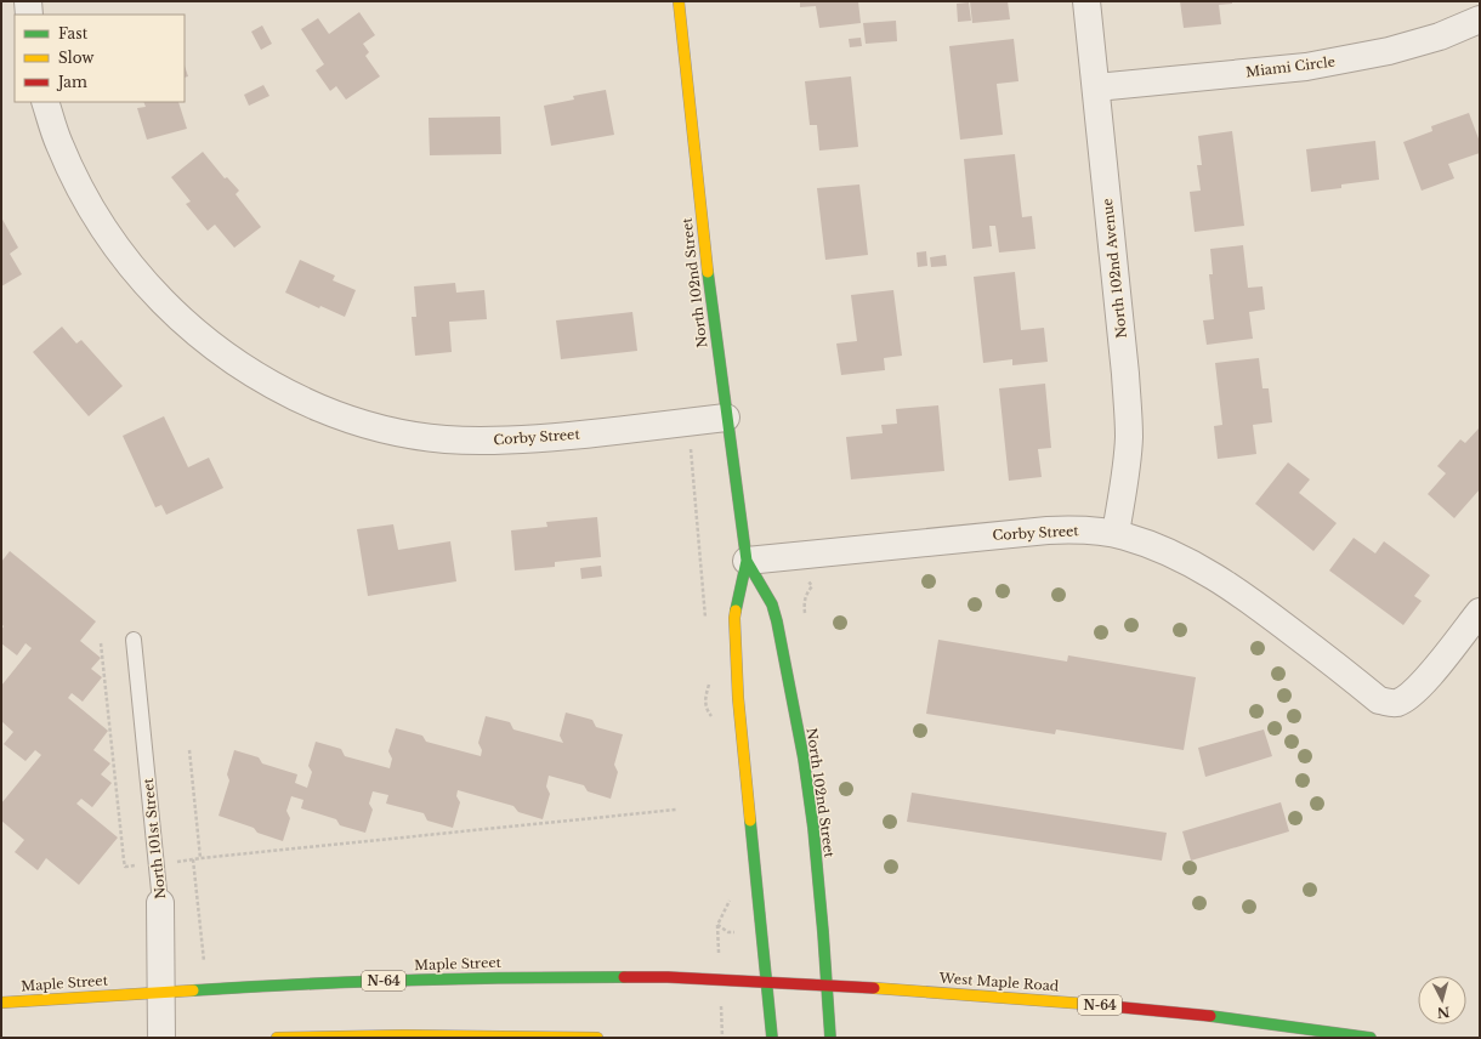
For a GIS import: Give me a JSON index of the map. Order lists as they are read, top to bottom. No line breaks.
{"streets":{"main road":["North 102nd Street","Maple Street","N-64","West Maple Road"],"street":["Miami Circle","North 102nd Avenue","Corby Street","North 101st Street"]},"crossings":[["Miami Circle","North 102nd Avenue"],["North 102nd Avenue","Corby Street"],["North 102nd Street","Corby Street"],["North 102nd Street","Maple Street"],["North 102nd Street","West Maple Road"],["North 101st Street","Maple Street"],["Maple Street","West Maple Road"]],"legend":["Fast","Slow","Jam"],"north":"bottom"}
